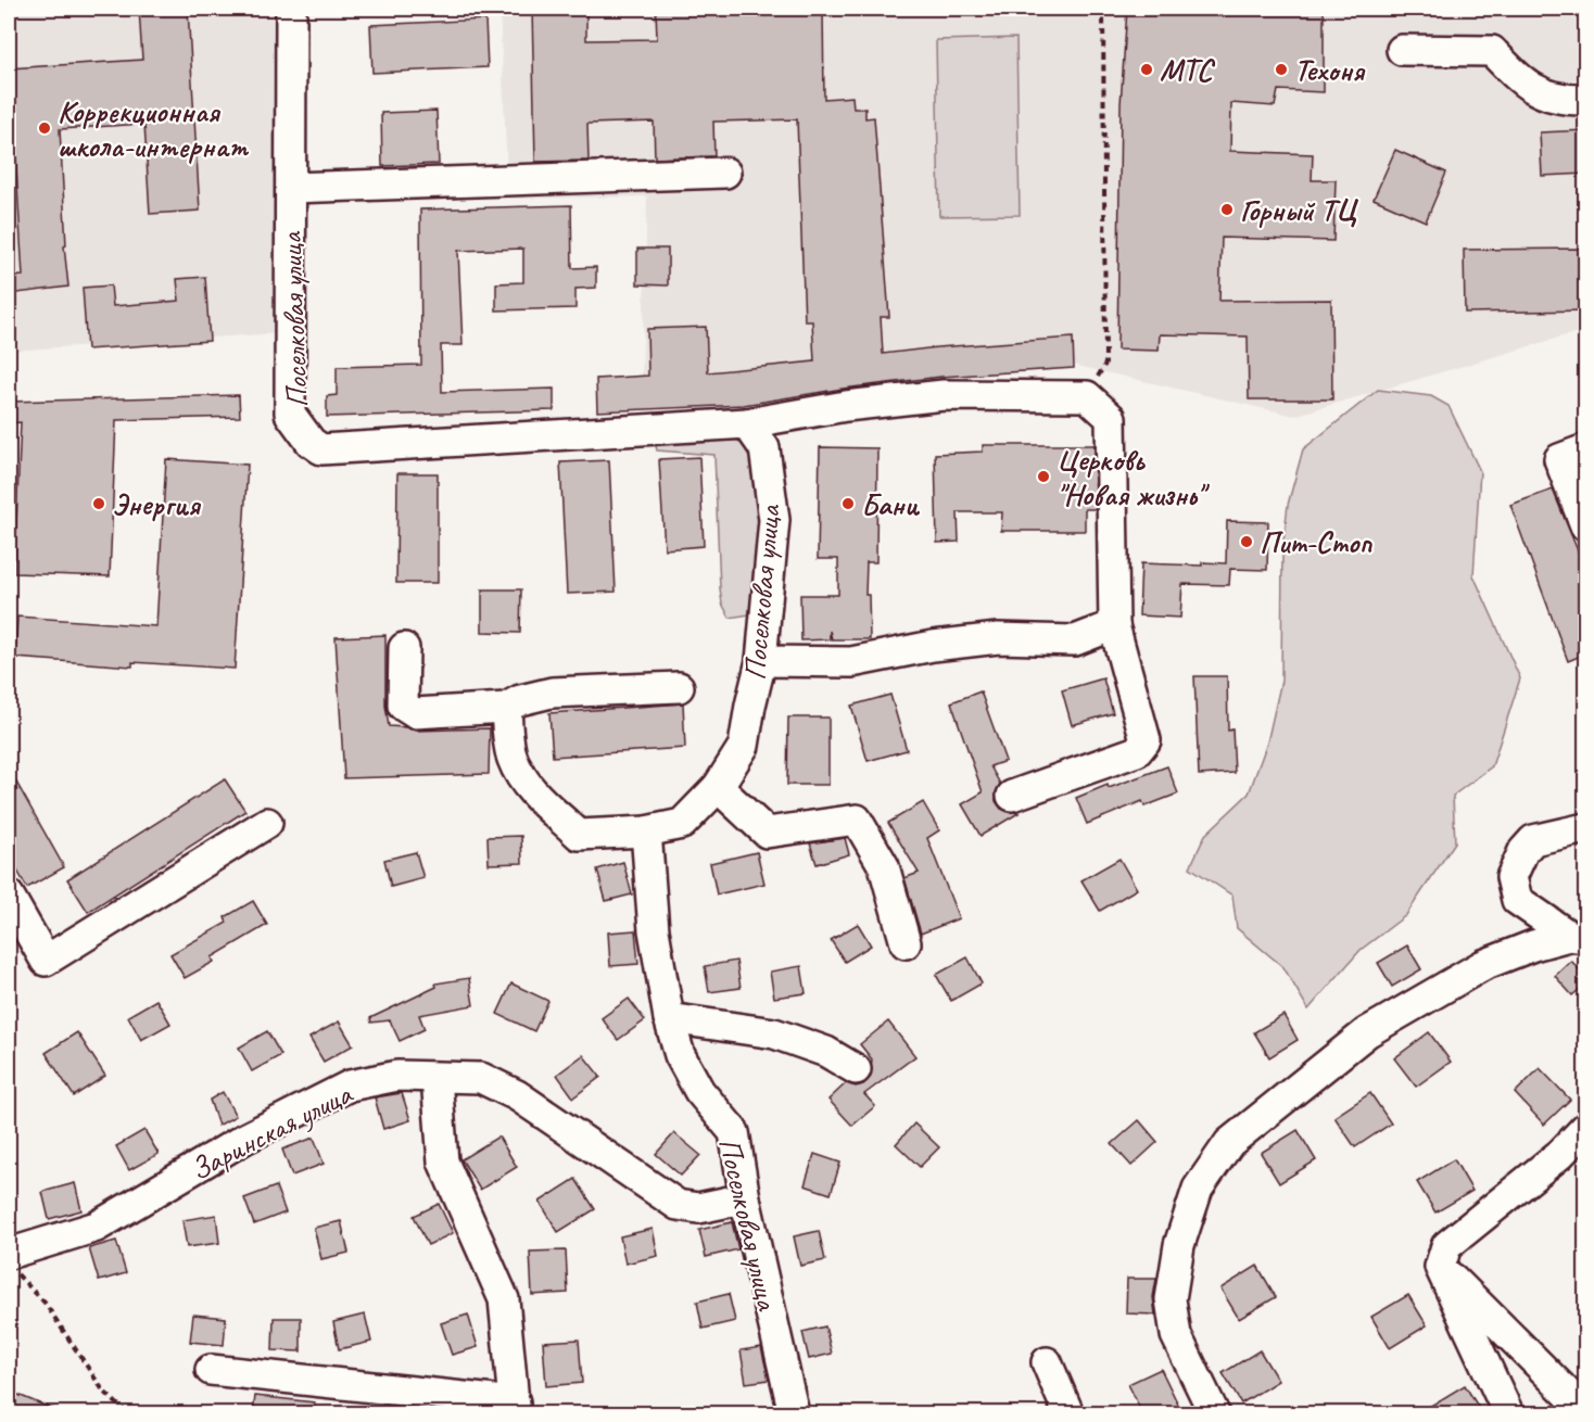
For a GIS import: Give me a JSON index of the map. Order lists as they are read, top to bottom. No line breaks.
{"streets":{"street":["Поселковая улица","Заринская улица"]},"crossings":[["Поселковая улица","Заринская улица"]],"places":["МТС","Техоня","Коррекционная школа-интернат","Горный ТЦ","Церковь \"Новая жизнь\"","Энергия","Бани","Пит-Стоп"]}
